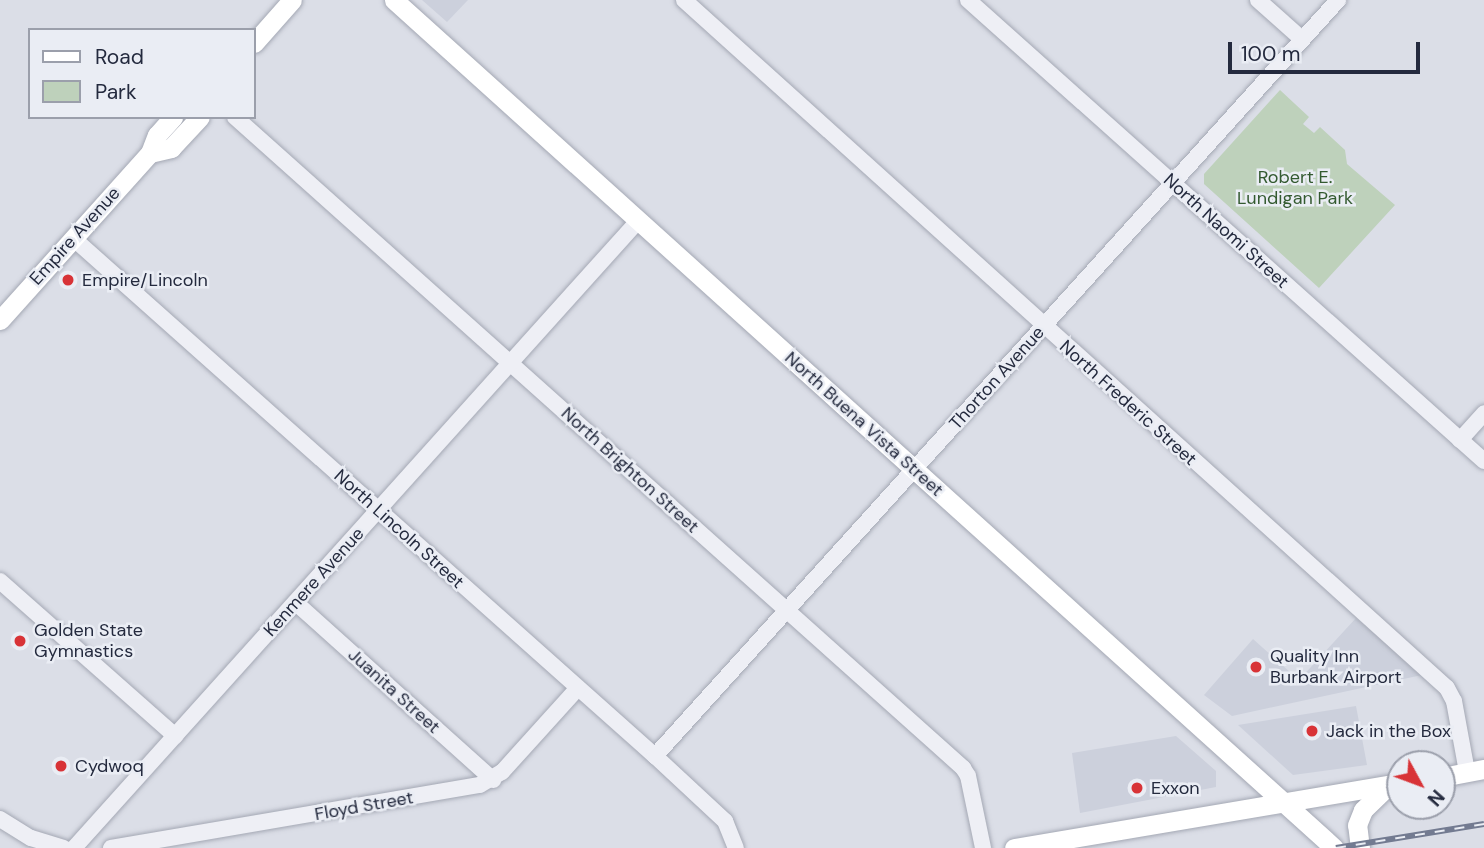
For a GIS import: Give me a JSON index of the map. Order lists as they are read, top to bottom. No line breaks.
{"streets":{"main road":["Empire Avenue","North Buena Vista Street"],"street":["North Naomi Street","Thorton Avenue","North Frederic Street","North Brighton Street","North Lincoln Street","Kenmere Avenue","Juanita Street","Floyd Street"]},"crossings":[["North Naomi Street","Thorton Avenue"],["Empire Avenue","North Lincoln Street"],["Thorton Avenue","North Frederic Street"],["Thorton Avenue","North Buena Vista Street"],["Thorton Avenue","North Brighton Street"],["Thorton Avenue","North Lincoln Street"],["North Buena Vista Street","Kenmere Avenue"],["North Brighton Street","Kenmere Avenue"],["North Lincoln Street","Kenmere Avenue"],["Kenmere Avenue","Juanita Street"],["Juanita Street","Floyd Street"]],"parks":["Robert E. Lundigan Park"],"places":["Empire/Lincoln","Golden State Gymnastics","Quality Inn Burbank Airport","Jack in the Box","Cydwoq","Exxon"],"legend":["Road","Park"],"scale_bar":"100 m","north":"bottom right"}
